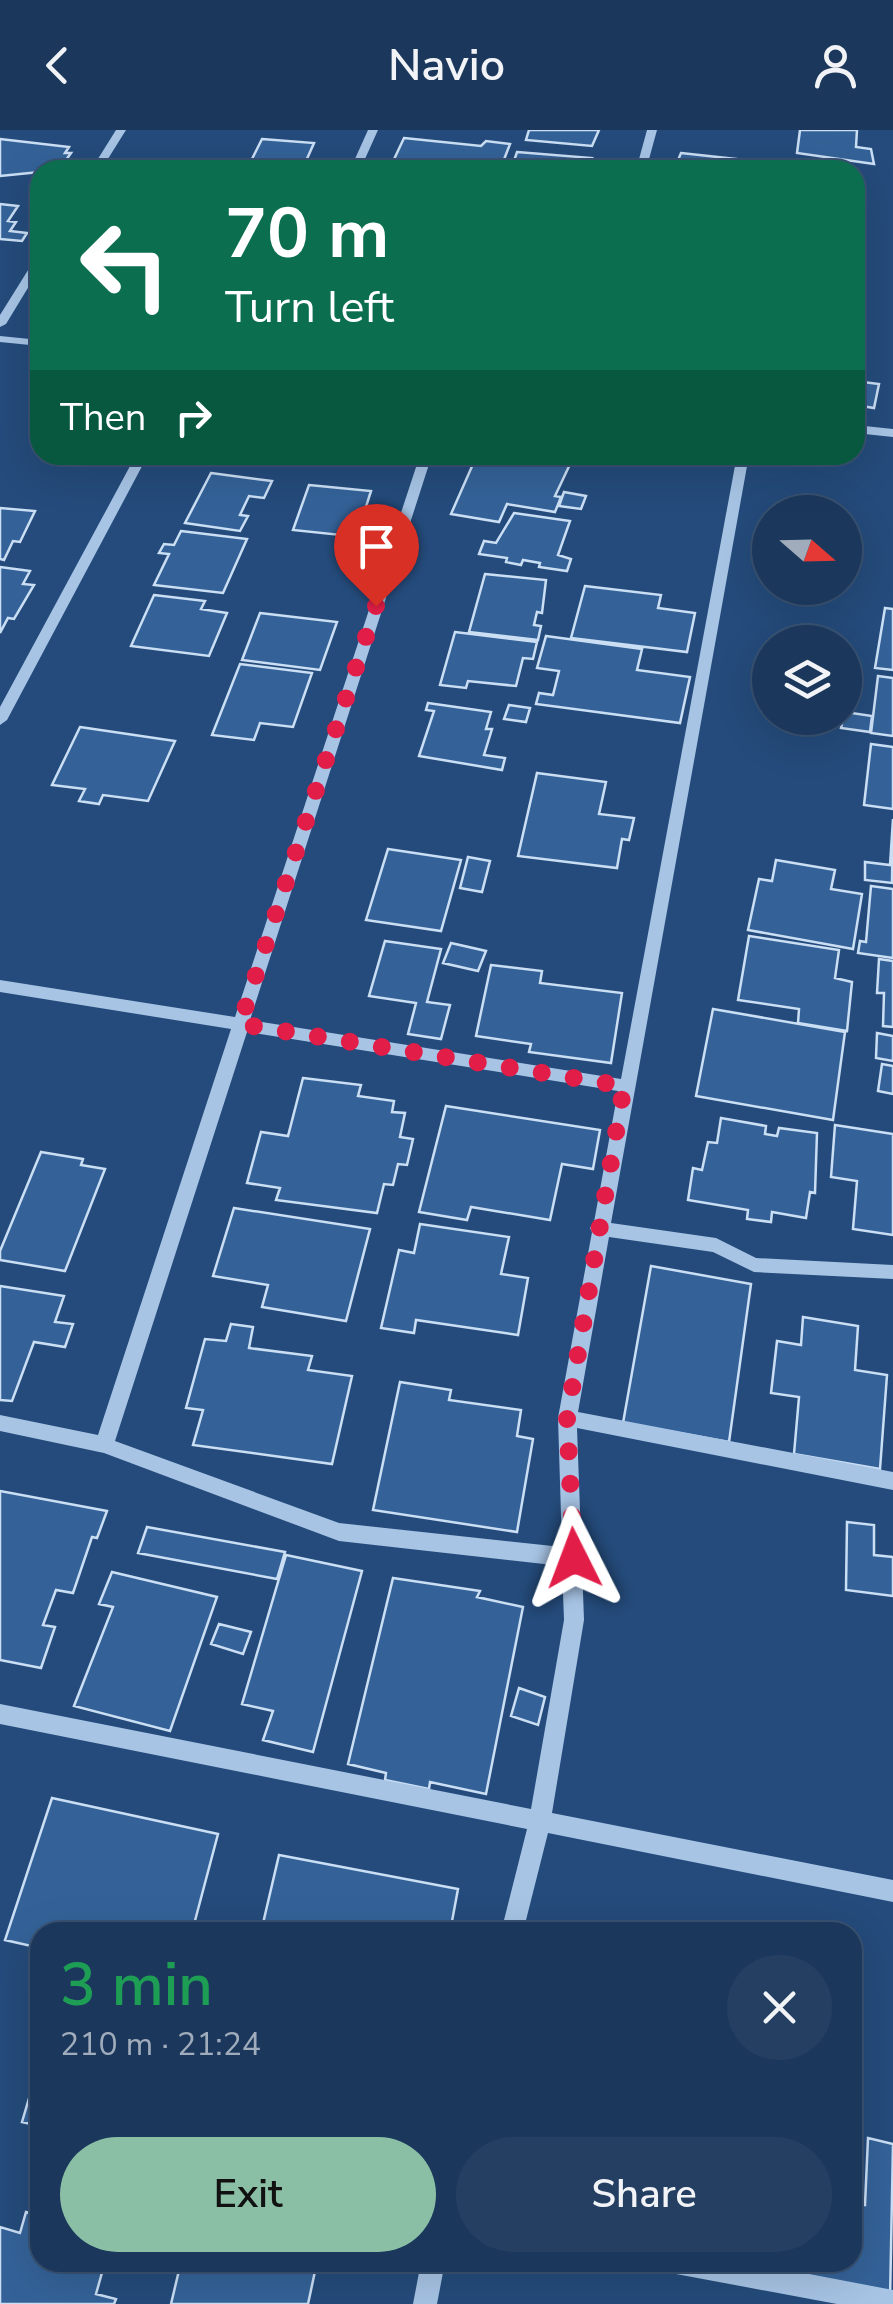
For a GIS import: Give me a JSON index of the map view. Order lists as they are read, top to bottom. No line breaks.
{"north":"right","page":{"header":"Navio","turn":["70 m","Turn left"],"then":"Then","heading":["3 min","210 m · 21:24"],"buttons":["Exit","Share"]}}
